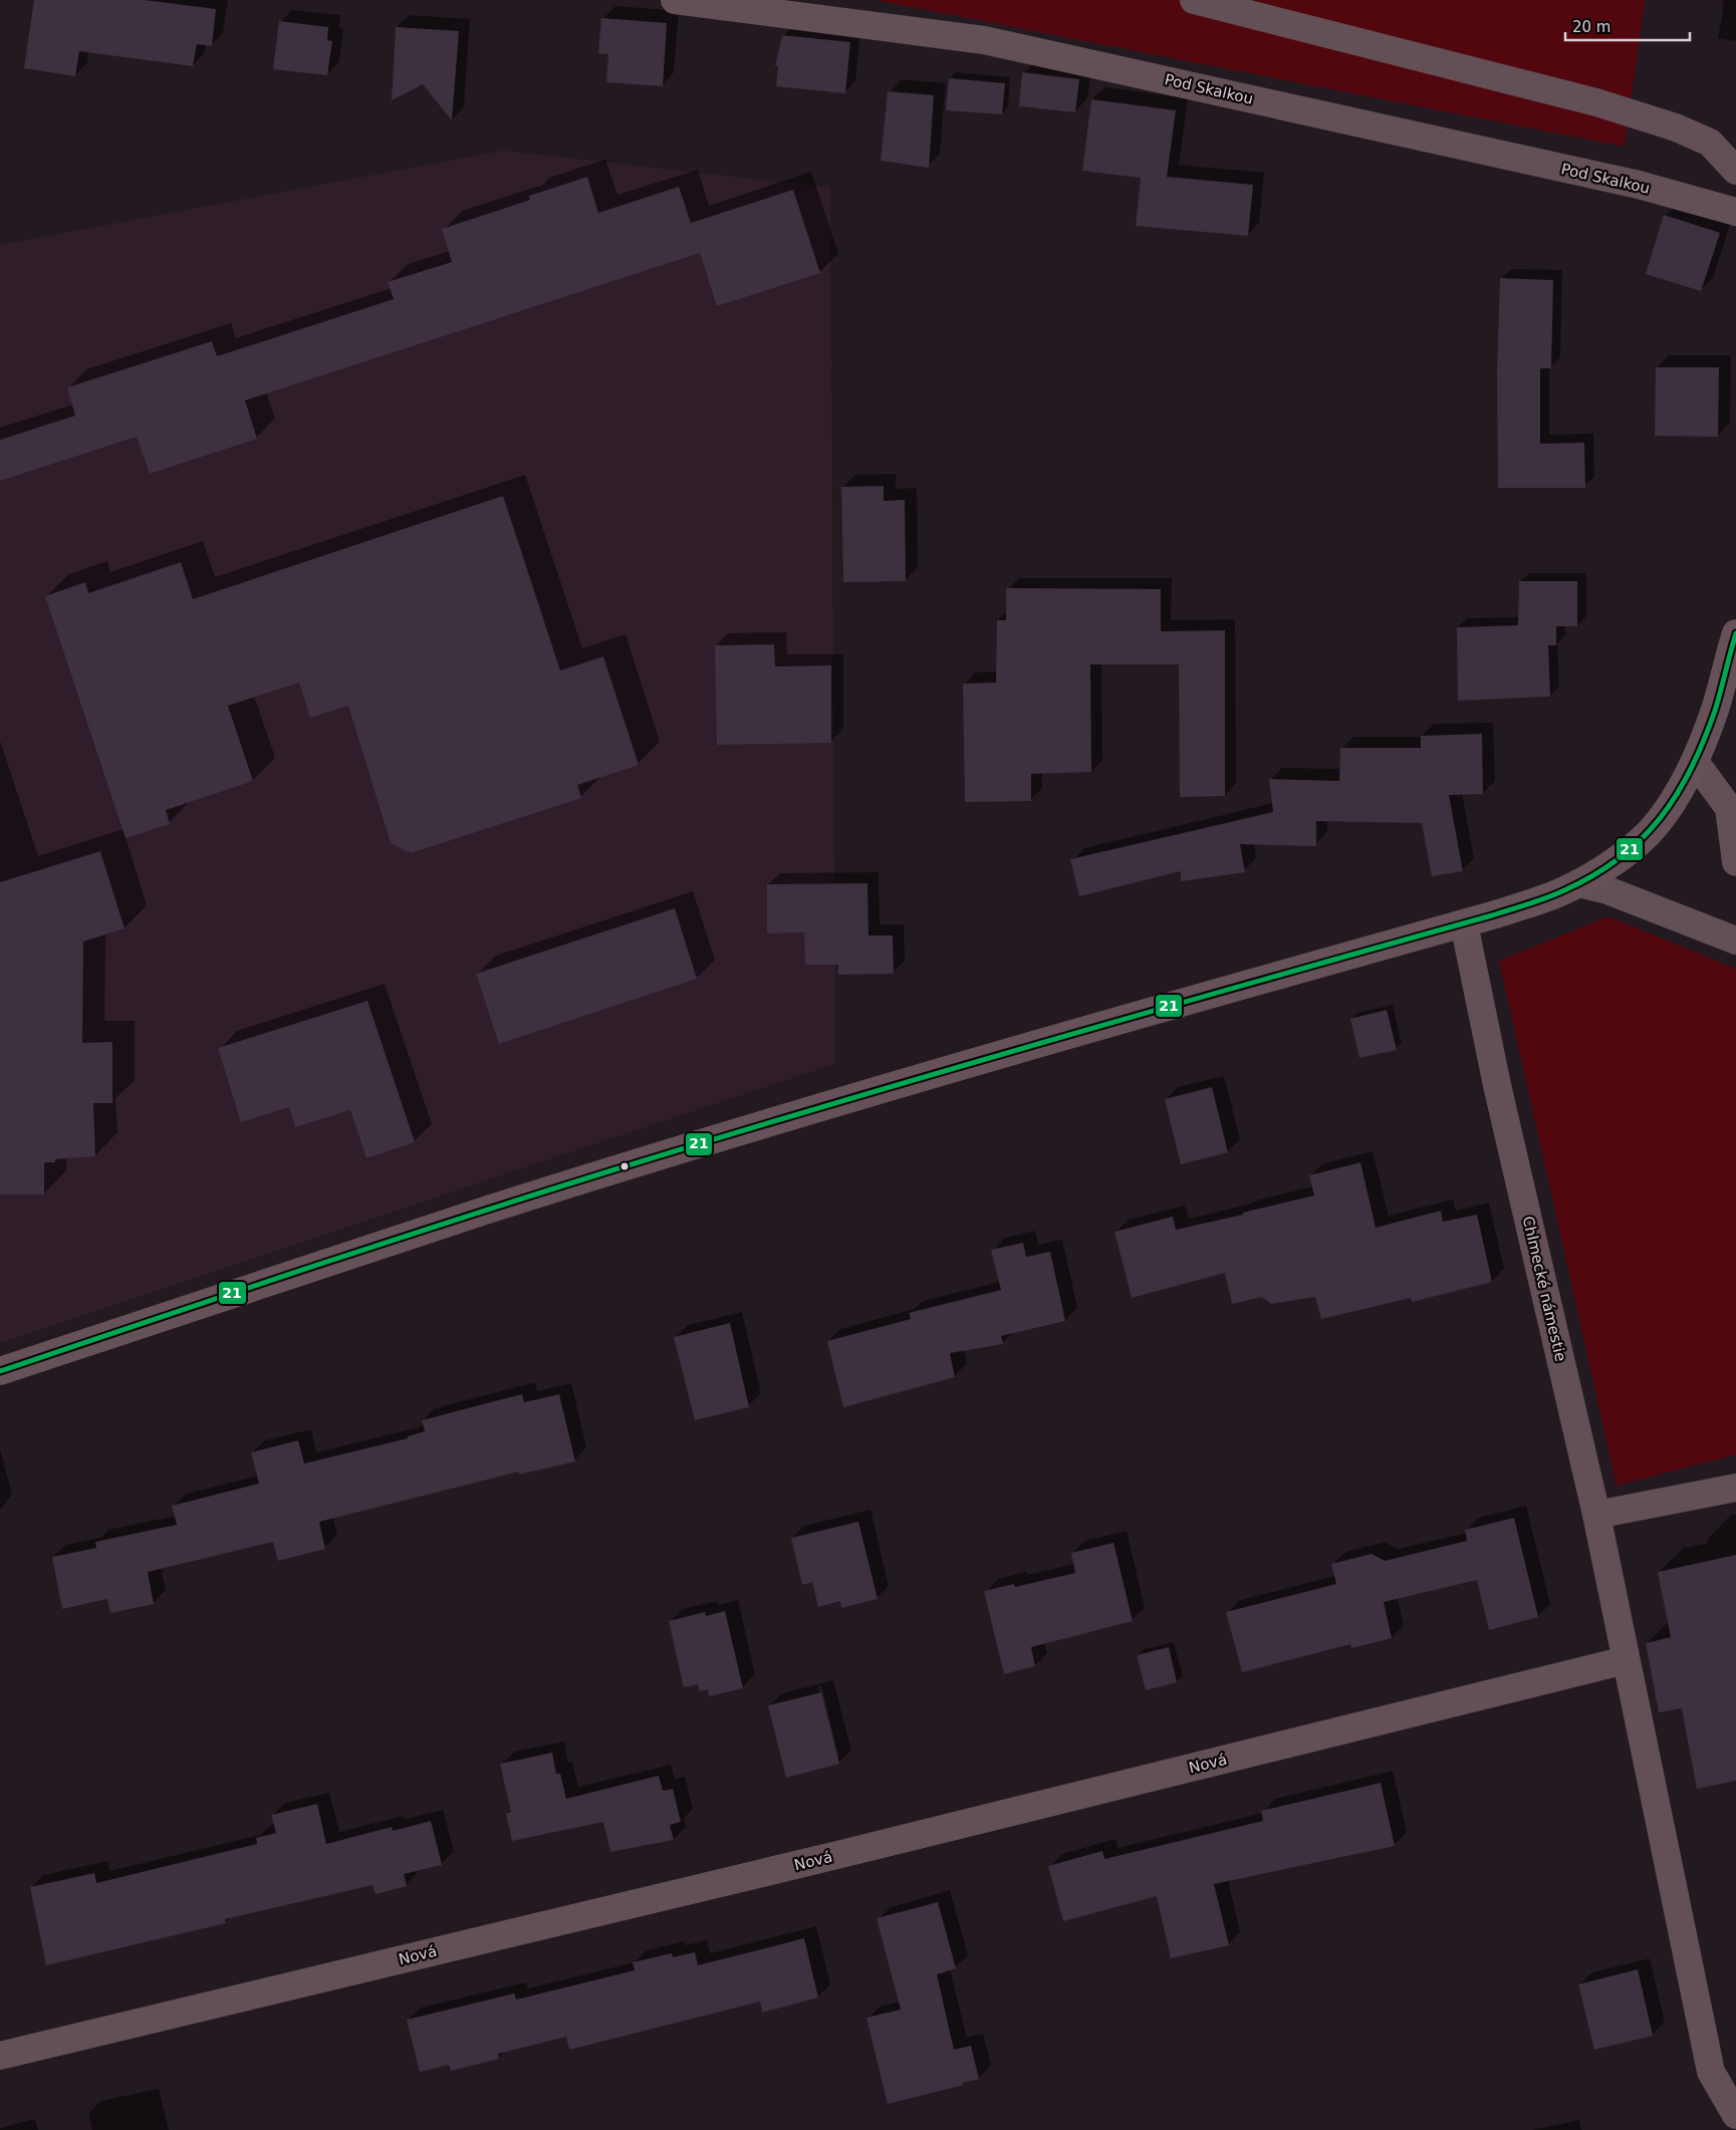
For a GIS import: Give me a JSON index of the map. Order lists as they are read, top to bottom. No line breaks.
{"streets":{"street":["Pod Skalkou","Chlmecké námestie","Nová"]},"crossings":[["Chlmecké námestie","Nová"]],"lines":["transit line 21"],"scale_bar":"20 m"}
